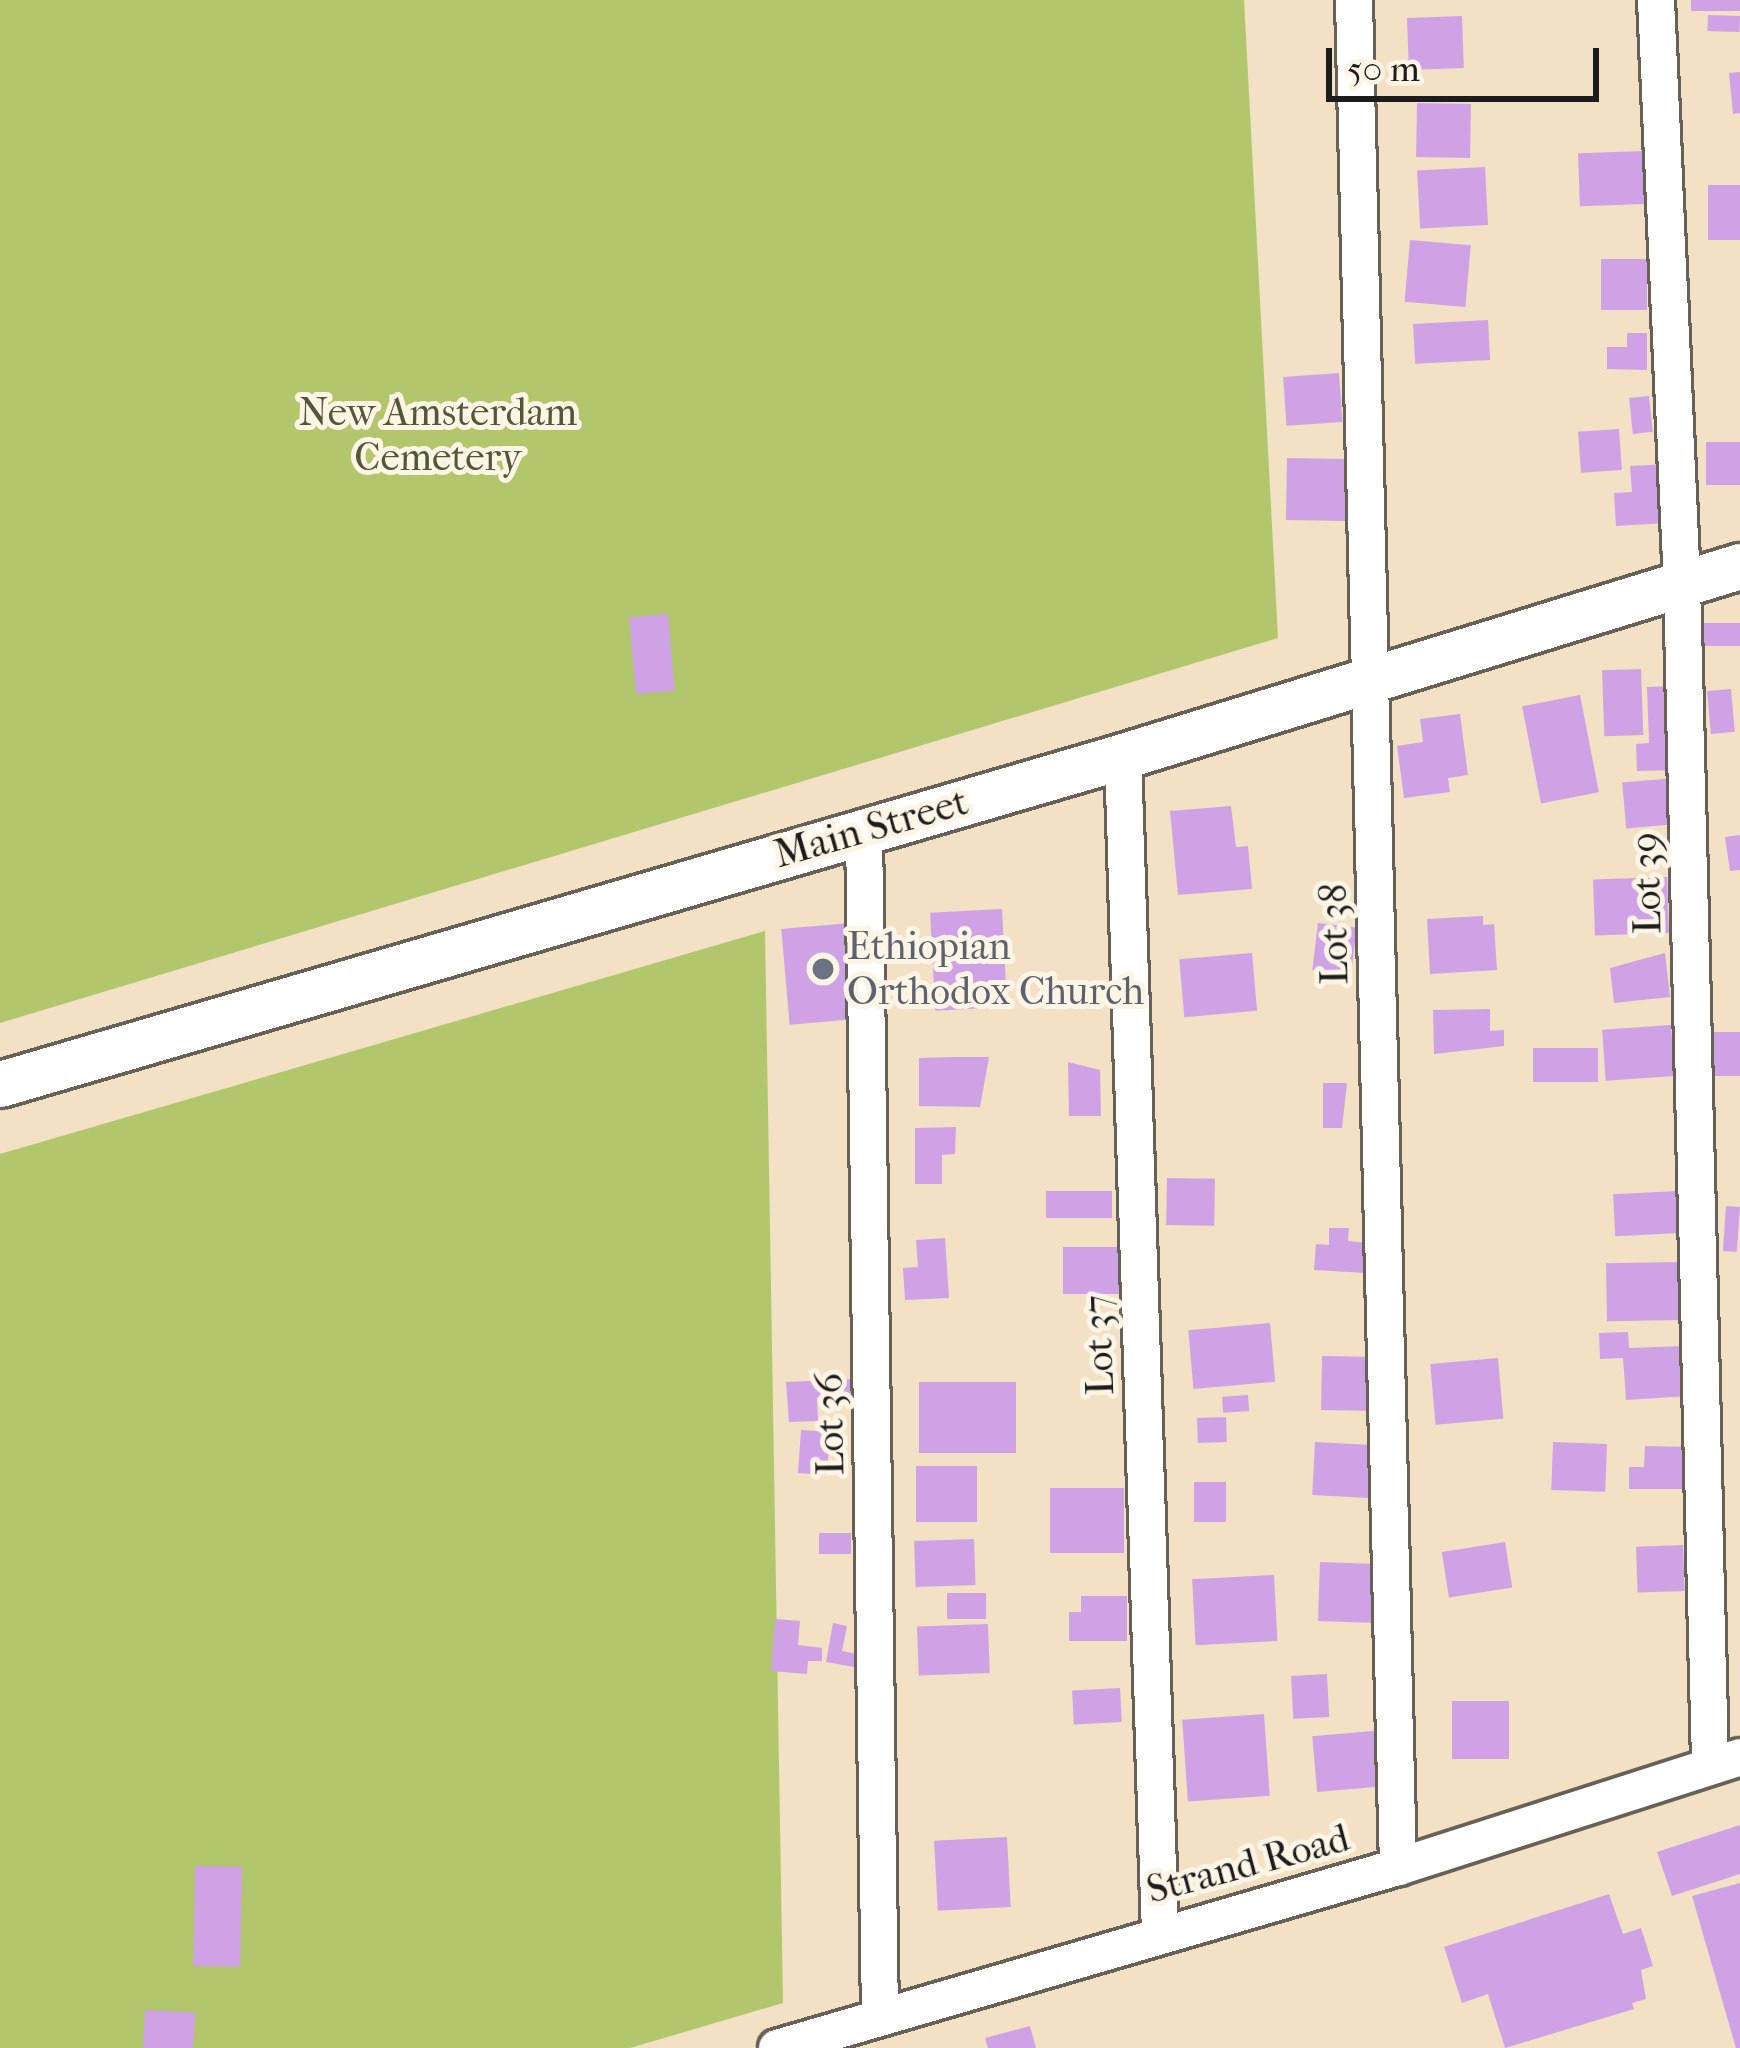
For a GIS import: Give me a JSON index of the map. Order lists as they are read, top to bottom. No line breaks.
{"streets":{"street":["Main Street","Lot 39","Lot 38","Lot 37","Lot 36","Strand Road"]},"crossings":[["Main Street","Lot 39"],["Main Street","Lot 38"],["Main Street","Lot 37"],["Main Street","Lot 36"],["Lot 39","Strand Road"],["Lot 38","Strand Road"],["Lot 37","Strand Road"],["Lot 36","Strand Road"]],"parks":["New Amsterdam Cemetery"],"places":["Ethiopian Orthodox Church"],"scale_bar":"50 m"}
